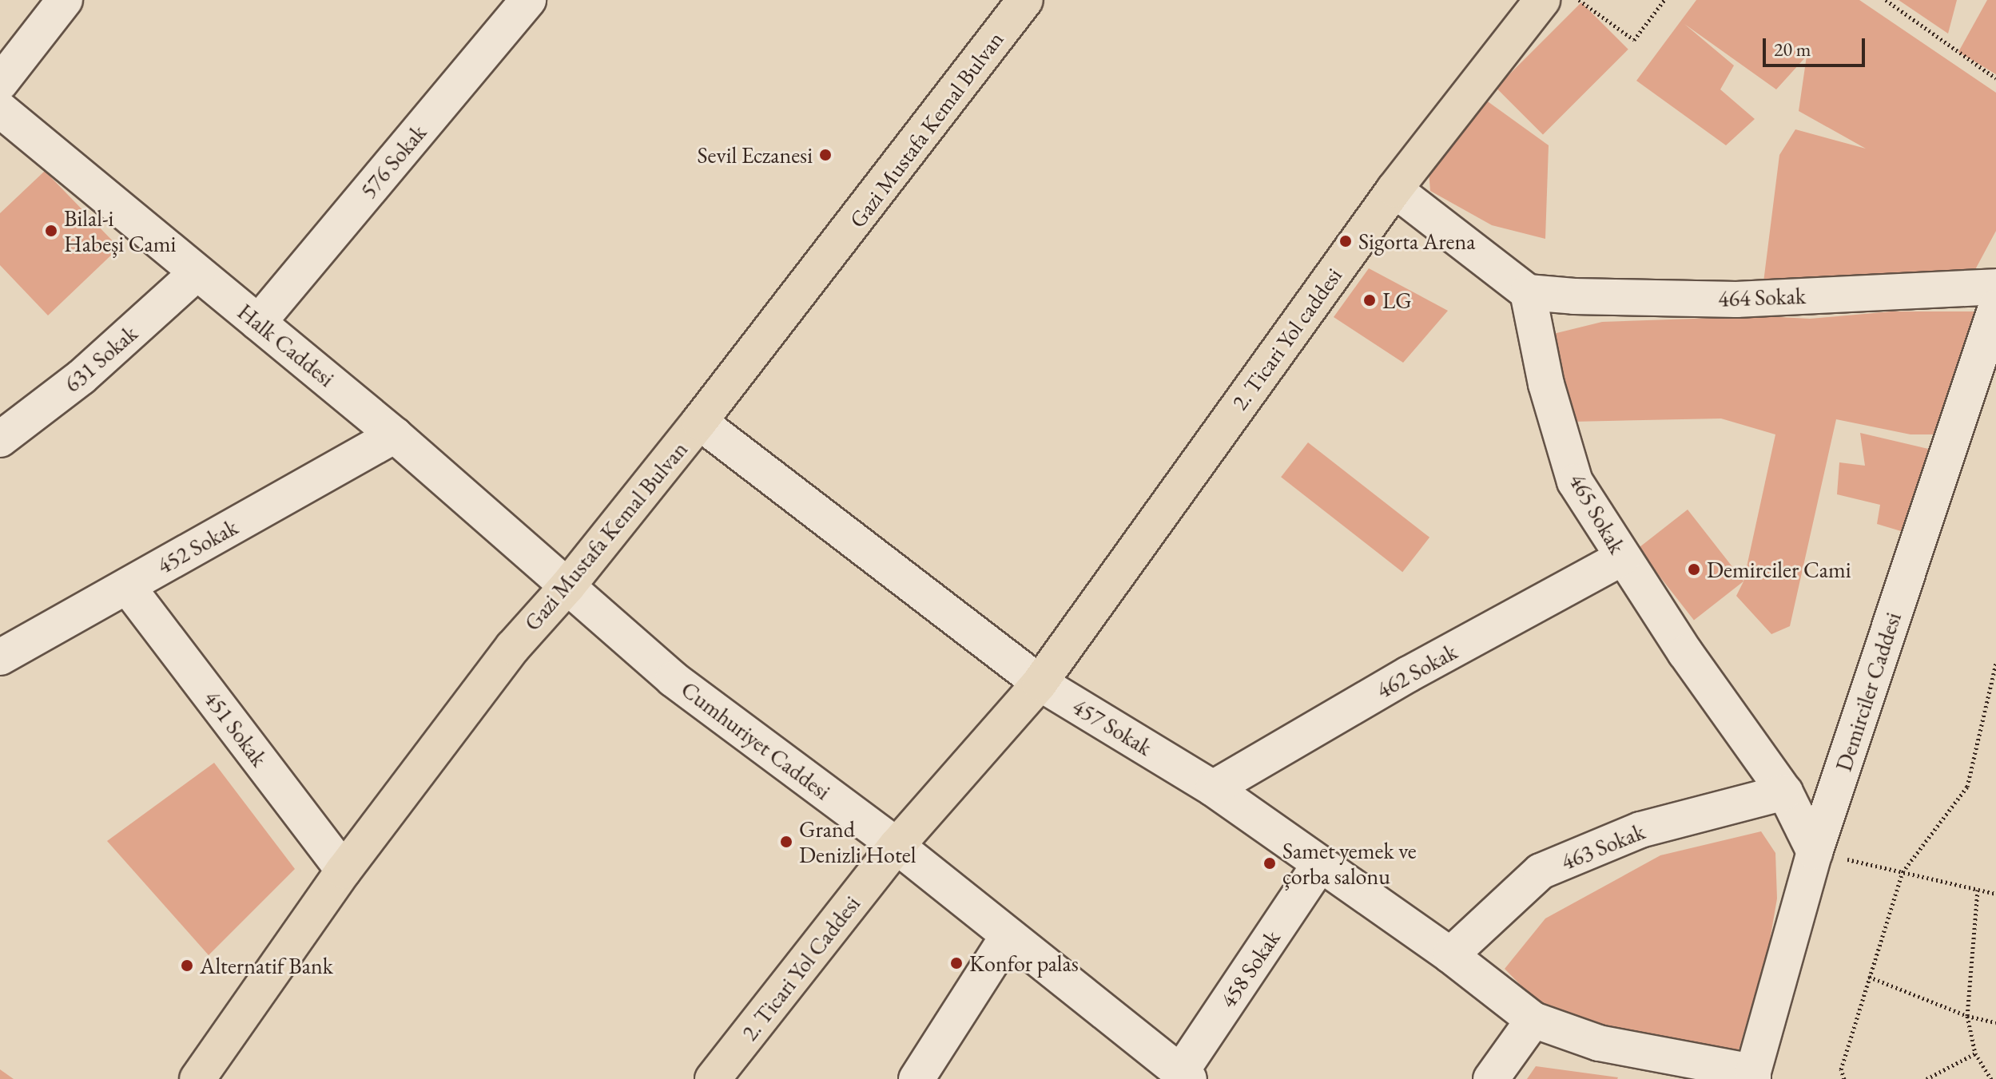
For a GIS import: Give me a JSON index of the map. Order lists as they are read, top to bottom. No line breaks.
{"streets":{"main road":["Gazi Mustafa Kemal Bulvan","2. Ticari Yol caddesi","2. Ticari Yol Caddesi"],"street":["576 Sokak","464 Sokak","Halk Caddesi","631 Sokak","465 Sokak","452 Sokak","462 Sokak","Demirciler Caddesi","457 Sokak","451 Sokak","Cumhuriyet Caddesi","463 Sokak","458 Sokak"]},"crossings":[["Gazi Mustafa Kemal Bulvan","Halk Caddesi"],["Gazi Mustafa Kemal Bulvan","457 Sokak"],["Gazi Mustafa Kemal Bulvan","451 Sokak"],["Gazi Mustafa Kemal Bulvan","Cumhuriyet Caddesi"],["576 Sokak","Halk Caddesi"],["464 Sokak","465 Sokak"],["2. Ticari Yol caddesi","457 Sokak"],["2. Ticari Yol caddesi","2. Ticari Yol Caddesi"],["Halk Caddesi","631 Sokak"],["Halk Caddesi","452 Sokak"],["Halk Caddesi","Cumhuriyet Caddesi"],["465 Sokak","462 Sokak"],["465 Sokak","Demirciler Caddesi"],["465 Sokak","463 Sokak"],["452 Sokak","451 Sokak"],["462 Sokak","457 Sokak"],["Demirciler Caddesi","457 Sokak"],["457 Sokak","463 Sokak"],["457 Sokak","2. Ticari Yol Caddesi"],["457 Sokak","458 Sokak"],["Cumhuriyet Caddesi","2. Ticari Yol Caddesi"],["Cumhuriyet Caddesi","458 Sokak"]],"places":["Sevil Eczanesi","Bilal-i Habeşi Cami","Sigorta Arena","LG","Demirciler Cami","Grand Denizli Hotel","Samet yemek ve çorba salonu","Konfor palas","Alternatif Bank"],"scale_bar":"20 m"}
